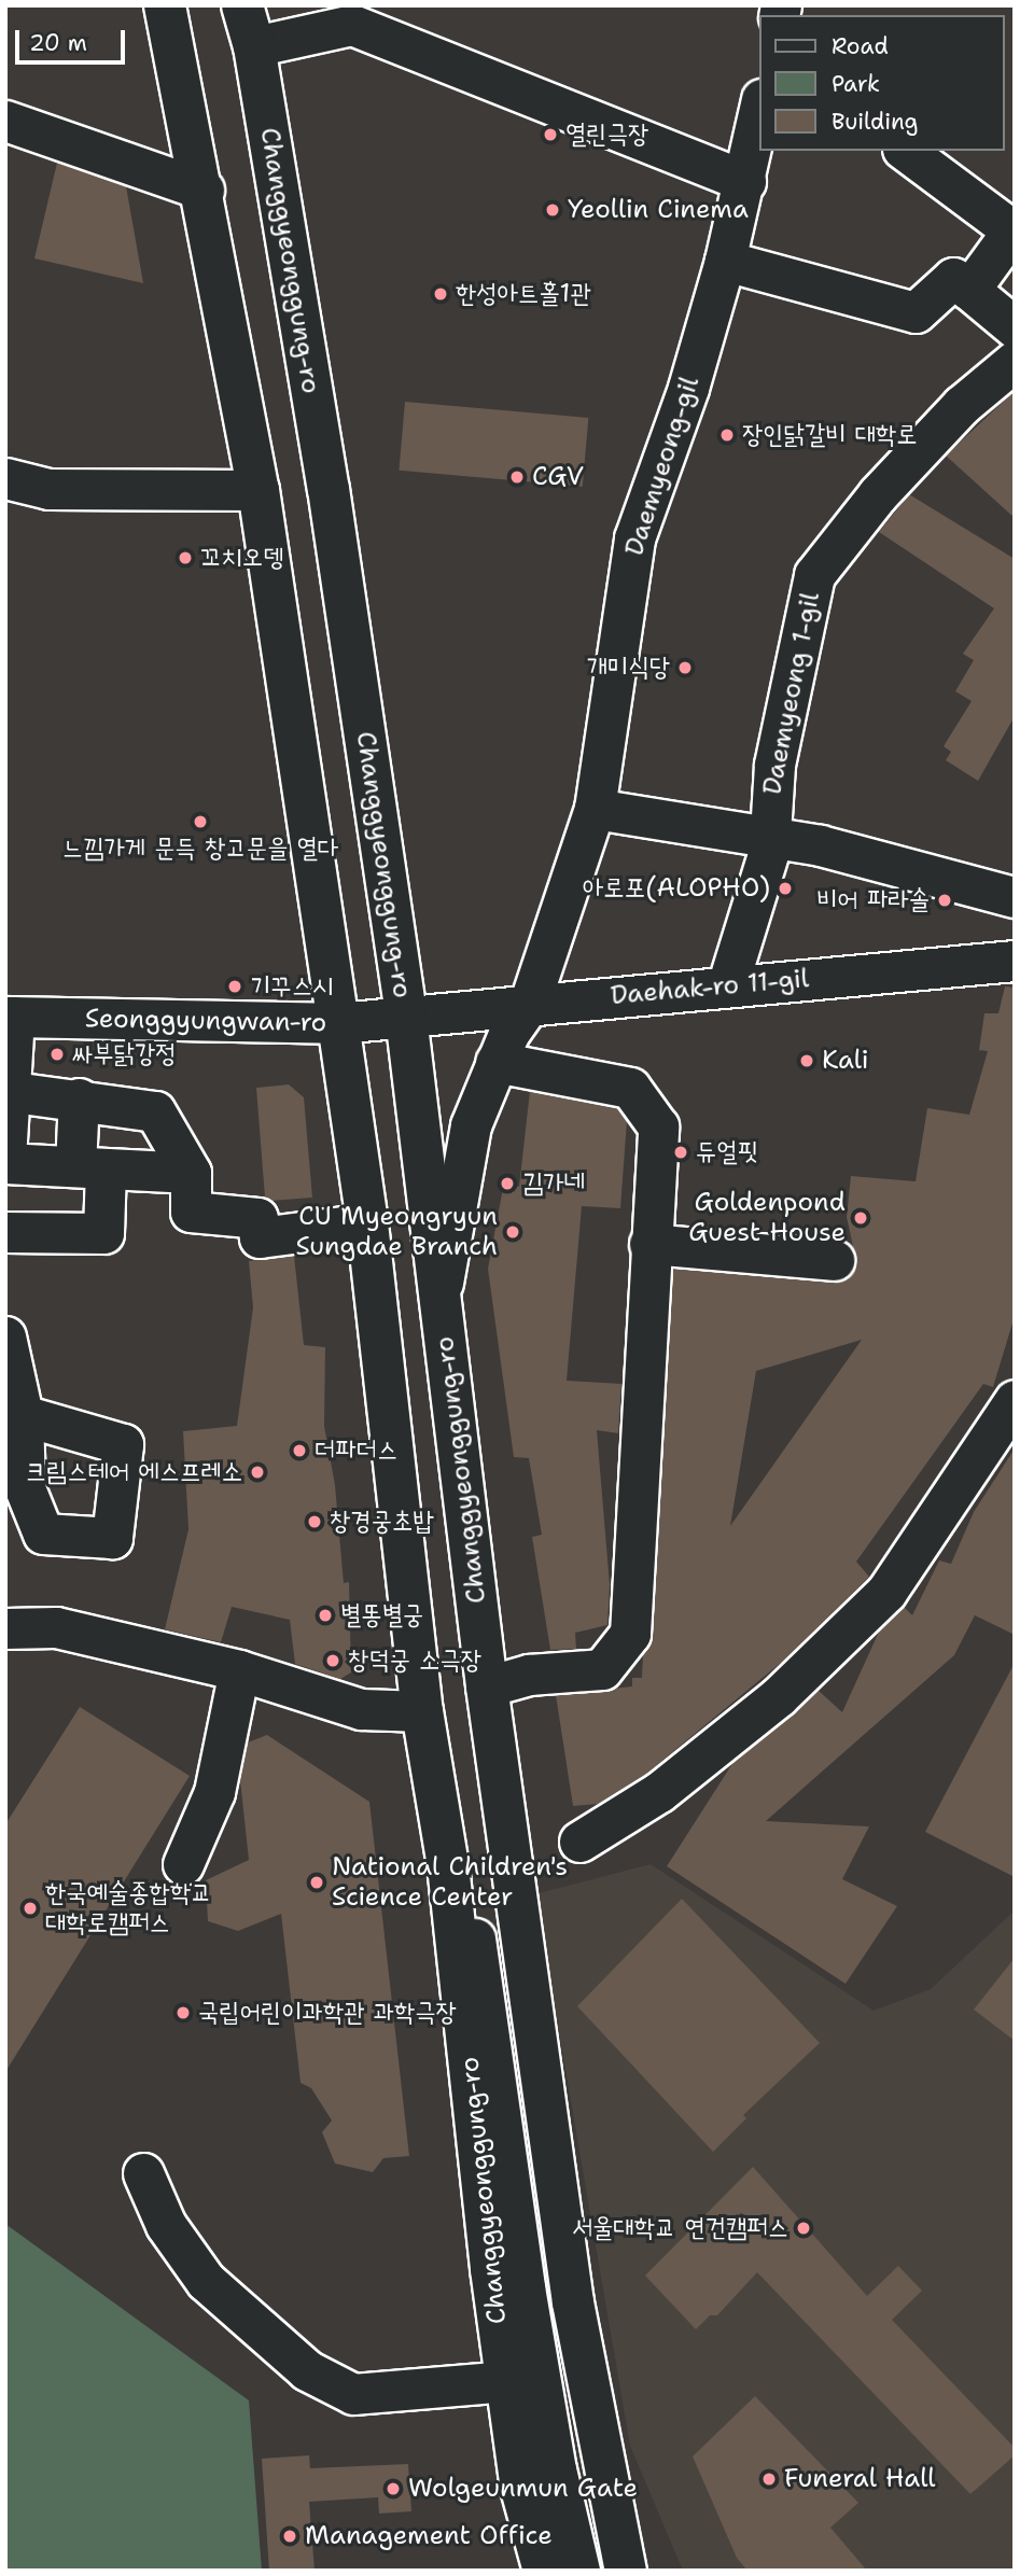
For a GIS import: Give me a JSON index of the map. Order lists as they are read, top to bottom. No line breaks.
{"streets":{"main road":["Changgyeonggung-ro"],"street":["Daemyeong-gil","Daemyeong 1-gil","Daehak-ro 11-gil","Seonggyungwan-ro"]},"crossings":[["Changgyeonggung-ro","Daemyeong-gil"],["Changgyeonggung-ro","Daehak-ro 11-gil"],["Changgyeonggung-ro","Seonggyungwan-ro"],["Daemyeong-gil","Daehak-ro 11-gil"],["Daemyeong 1-gil","Daehak-ro 11-gil"],["Daehak-ro 11-gil","Seonggyungwan-ro"]],"places":["열린극장","Yeollin Cinema","한성아트홀1관","장인닭갈비 대학로","CGV","꼬치오뎅","개미식당","느낌가게 문득 창고문을 열다","아로포(ALOPHO)","비어 파라솔","기꾸스시","싸부닭강정","Kali","듀얼핏","김가네","Goldenpond Guest House","CU Myeongryun Sungdae Branch","더파더스","크림스테어 에스프레소","창경궁초밥","별똥별궁","창덕궁 소극장","National Children's Science Center","한국예술종합학교 대학로캠퍼스","국립어린이과학관 과학극장","서울대학교 연건캠퍼스","Funeral Hall","Wolgeunmun Gate","Management Office"],"legend":["Road","Park","Building"],"scale_bar":"20 m"}
